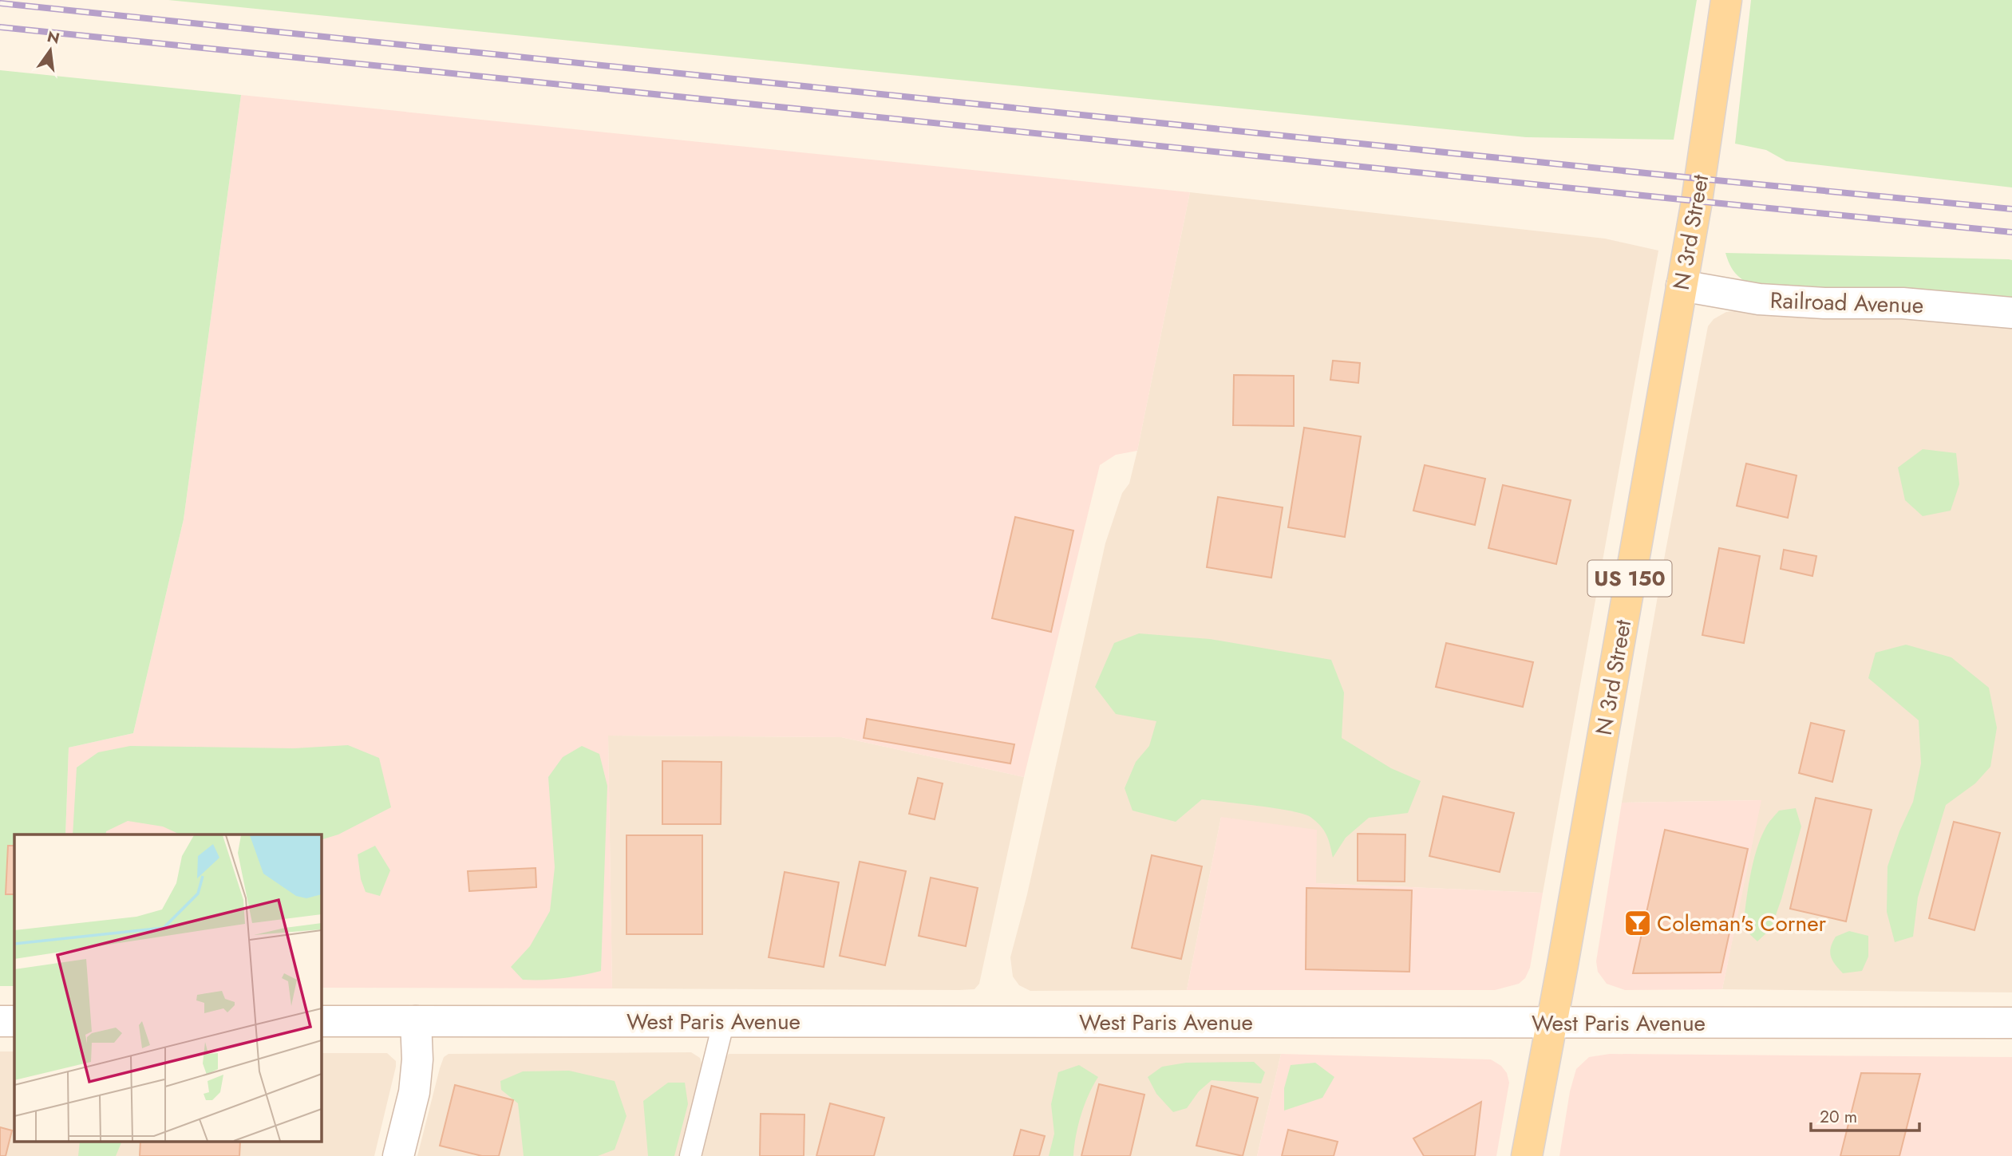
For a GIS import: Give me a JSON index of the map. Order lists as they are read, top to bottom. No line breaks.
{"streets":{"main road":["N 3rd Street","Railroad Avenue","US 150","West Paris Avenue"]},"crossings":[["N 3rd Street","Railroad Avenue"],["N 3rd Street","West Paris Avenue"]],"places":{"bar":["Coleman's Corner"]},"scale_bar":"20 m","north":"top"}
